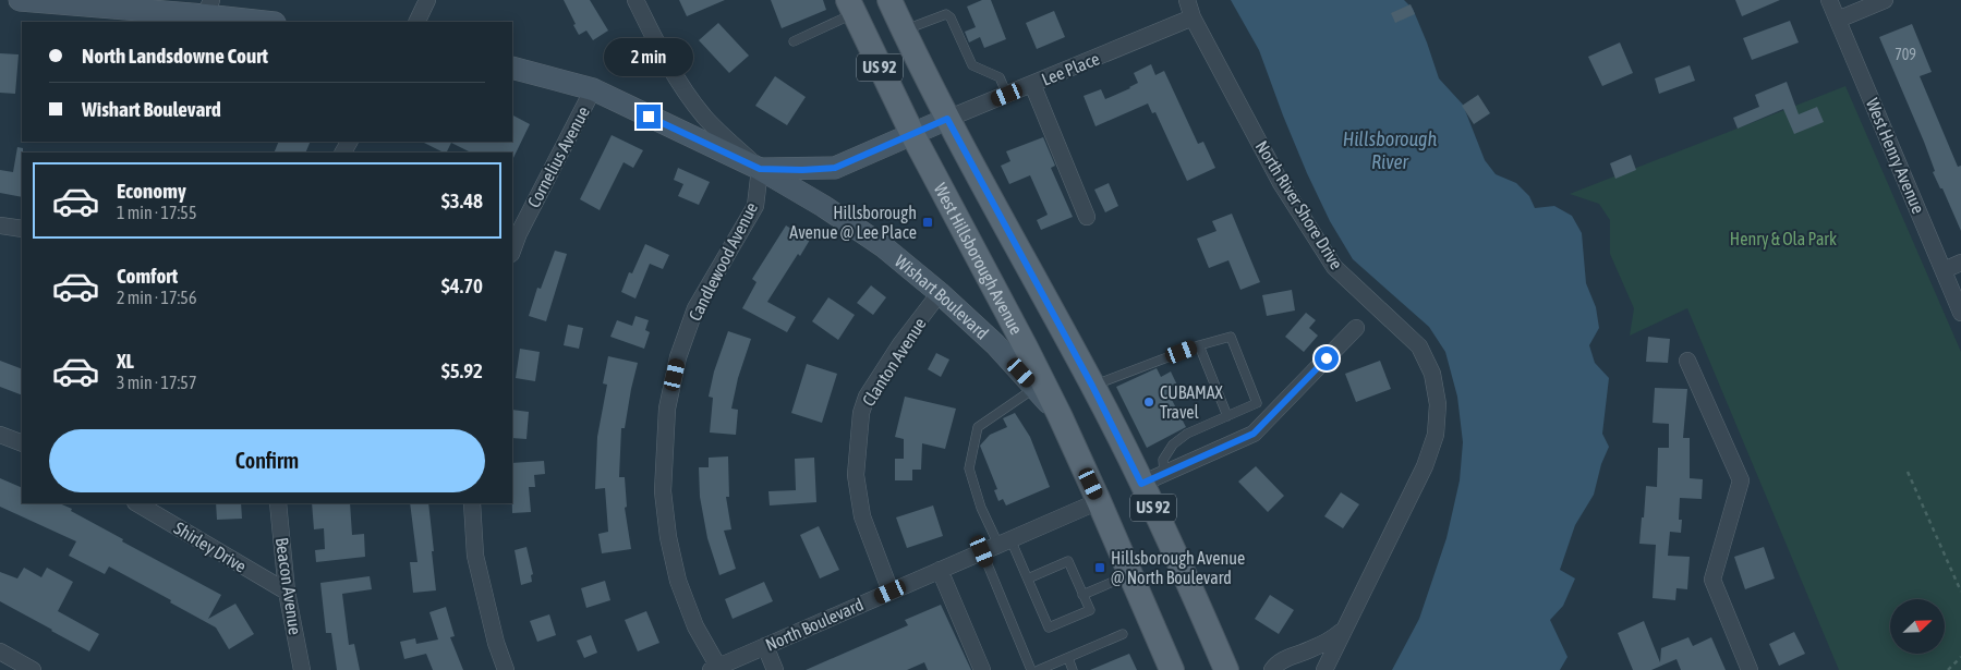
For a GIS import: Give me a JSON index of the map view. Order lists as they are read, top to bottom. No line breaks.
{"streets":{"main road":["US 92","West Hillsborough Avenue"],"street":["Lee Place","West Henry Avenue","Cornelius Avenue","North River Shore Drive","Candlewood Avenue","Wishart Boulevard","Clanton Avenue","Shirley Drive","Beacon Avenue","North Boulevard"]},"crossings":[["US 92","Lee Place"],["Lee Place","North River Shore Drive"],["Cornelius Avenue","Wishart Boulevard"],["West Hillsborough Avenue","Wishart Boulevard"],["West Hillsborough Avenue","North Boulevard"],["Candlewood Avenue","Wishart Boulevard"],["Candlewood Avenue","North Boulevard"],["Wishart Boulevard","Clanton Avenue"],["Clanton Avenue","North Boulevard"],["Shirley Drive","Beacon Avenue"]],"water":["Hillsborough River"],"parks":["Henry & Ola Park"],"places":{"transit":["Hillsborough Avenue @ Lee Place","Hillsborough Avenue @ North Boulevard"],"other":["CUBAMAX Travel"]},"house_numbers":["709"],"north":"top right","page":{"banner":["North Landsdowne Court","Wishart Boulevard"],"bubble":"2 min","list":[{"name":"Economy","note":"1 min · 17:55","value":"$3.48"},{"name":"Comfort","note":"2 min · 17:56","value":"$4.70"},{"name":"XL","note":"3 min · 17:57","value":"$5.92"}],"buttons":"Confirm"}}
